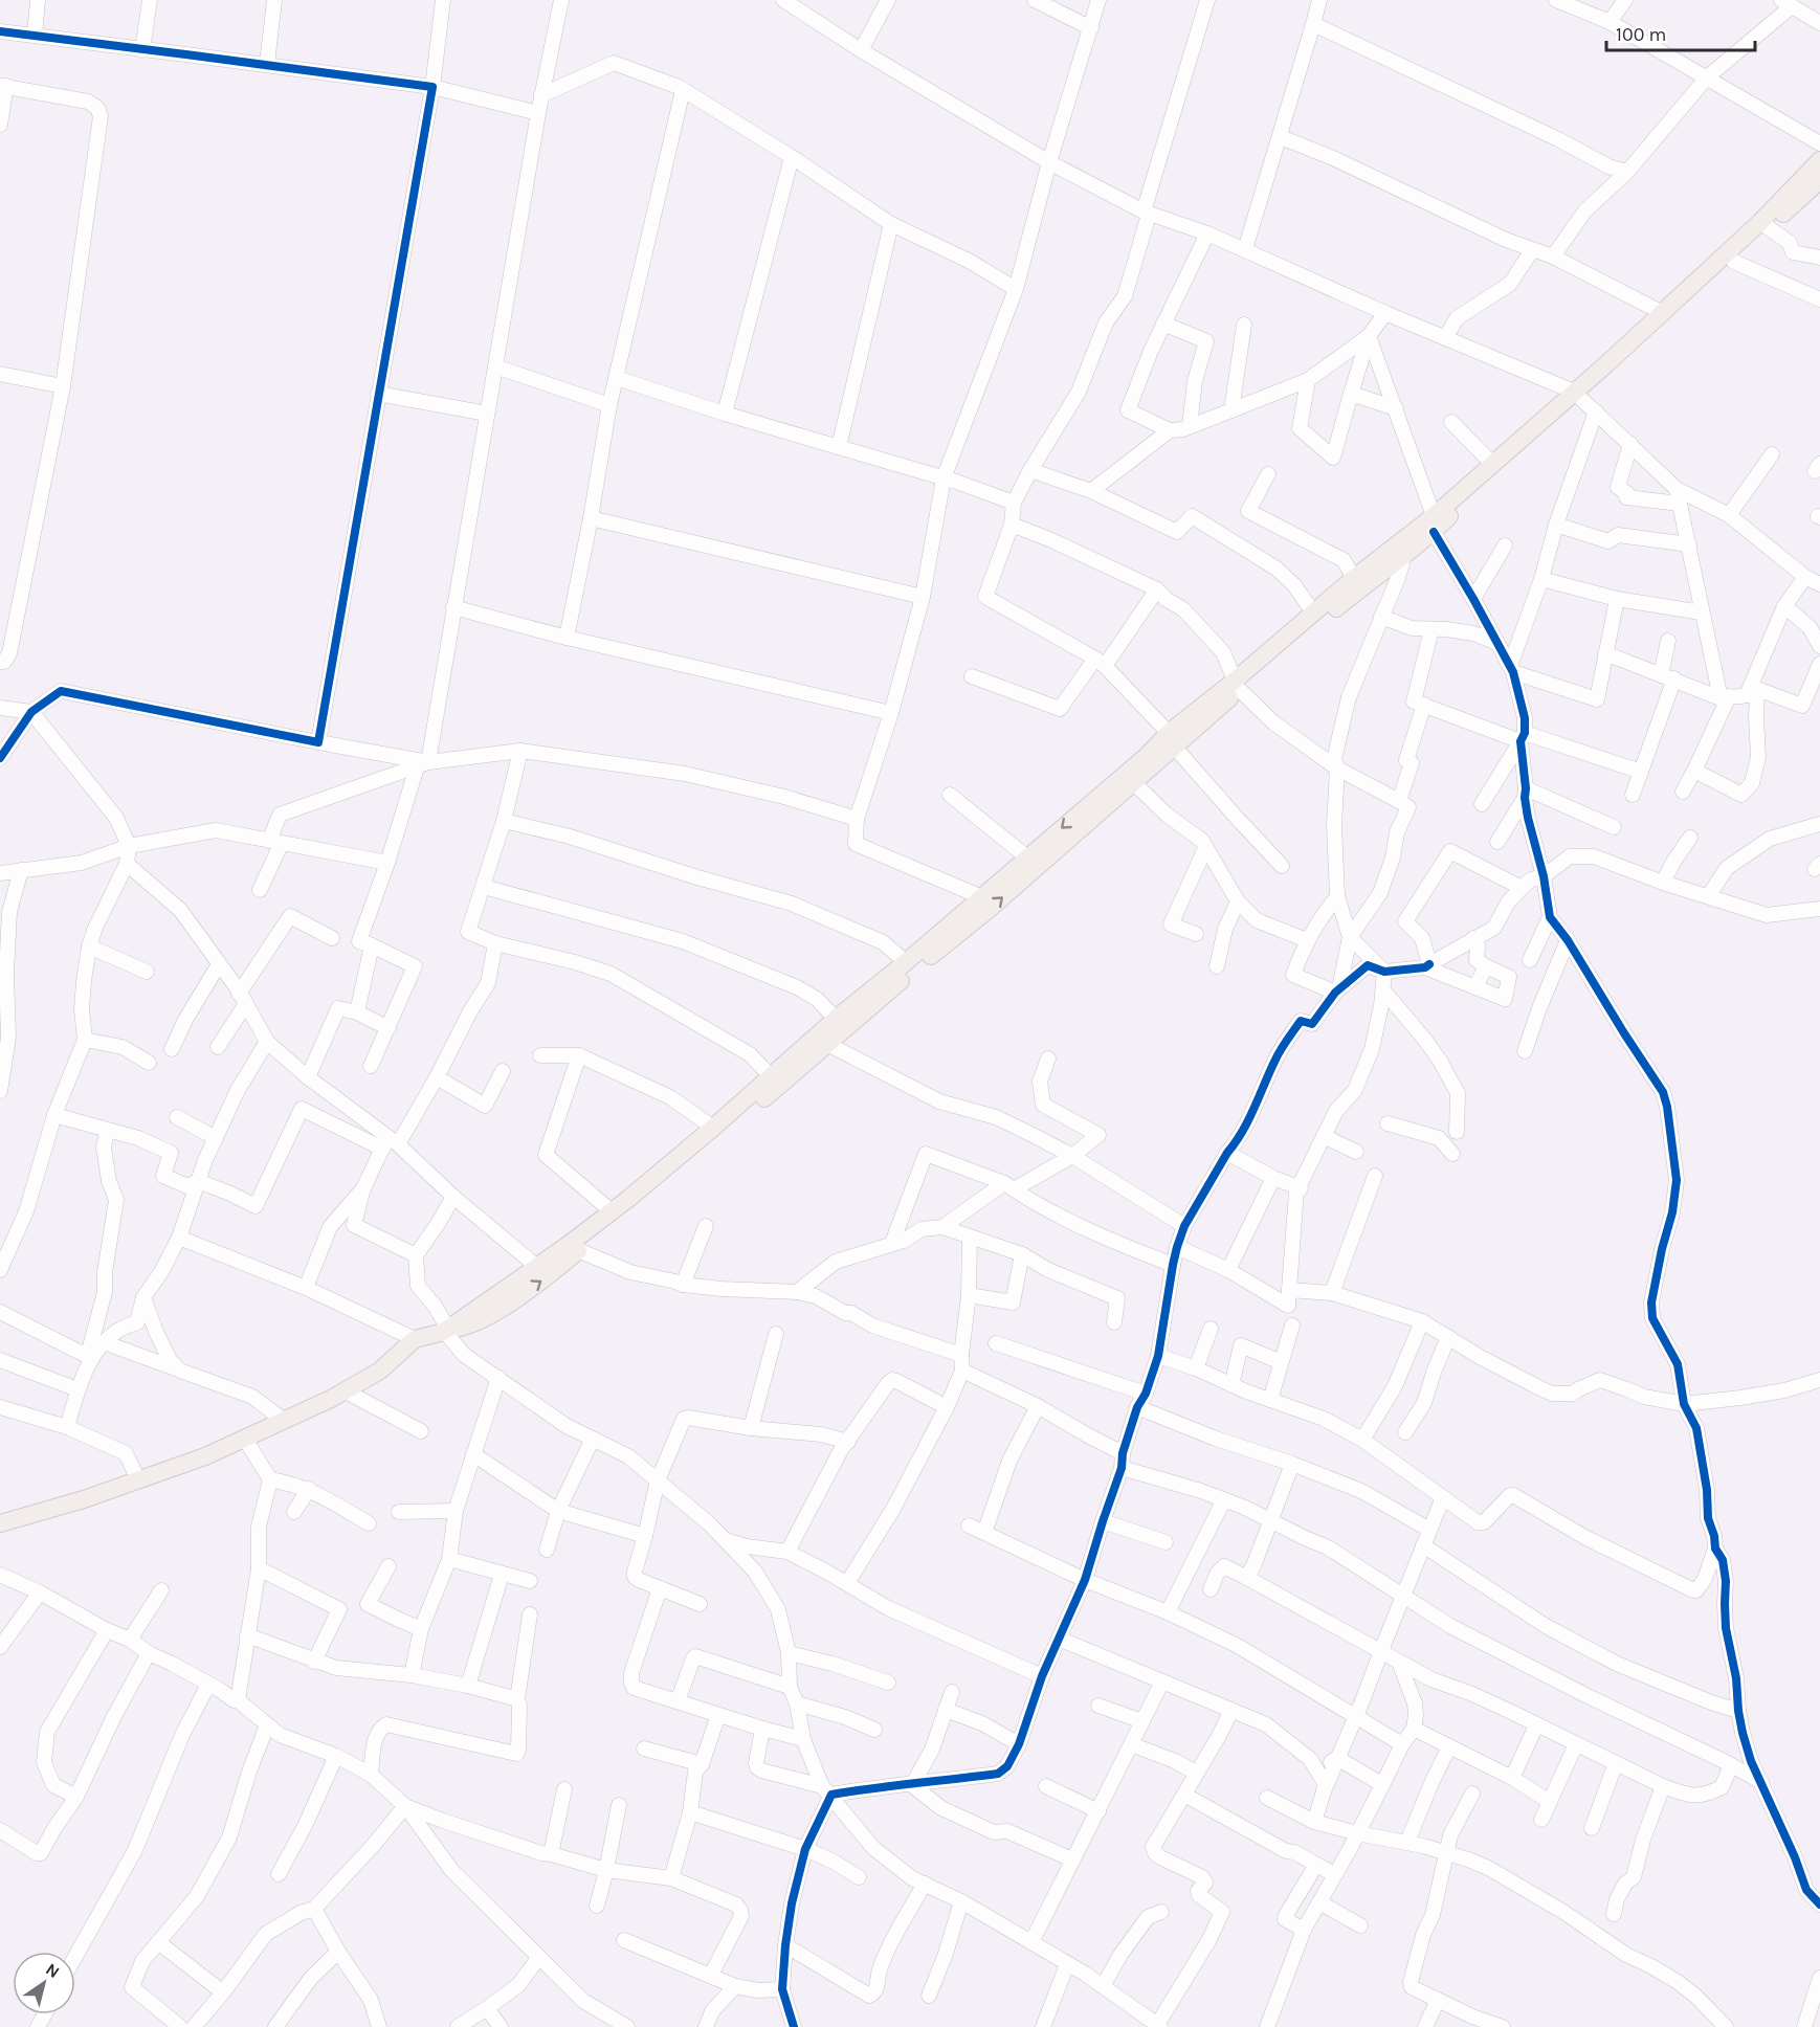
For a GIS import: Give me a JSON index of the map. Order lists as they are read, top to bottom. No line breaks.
{"scale_bar":"100 m","north":"top right"}
